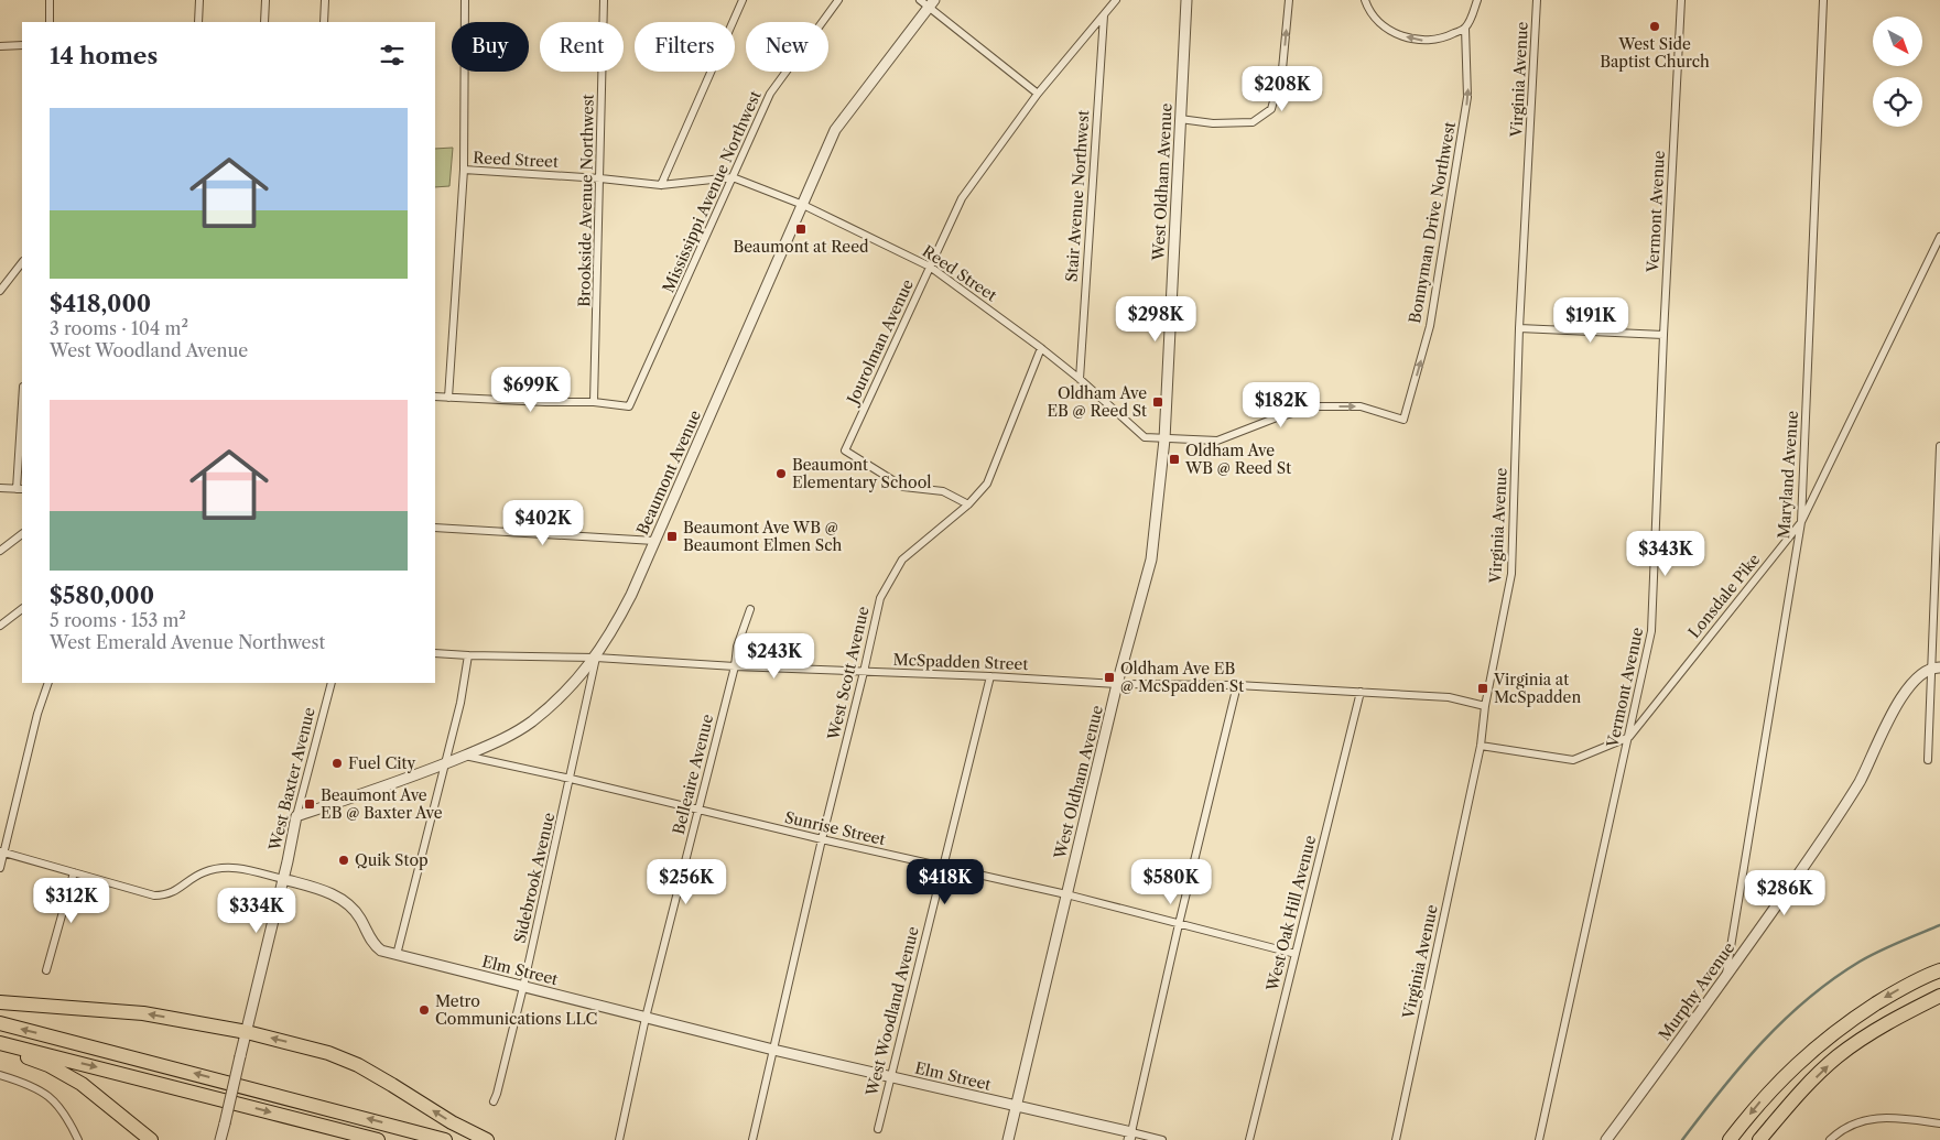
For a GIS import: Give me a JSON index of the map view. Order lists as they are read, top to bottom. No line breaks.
{"streets":{"street":["Virginia Avenue","Reed Street","West Oldham Avenue","Mississippi Avenue Northwest","Stair Avenue Northwest","Brookside Avenue Northwest","Vermont Avenue","Bonnyman Drive Northwest","Jourolman Avenue","Beaumont Avenue","Maryland Avenue","Lonsdale Pike","McSpadden Street","West Scott Avenue","Belleaire Avenue","West Baxter Avenue","Sunrise Street","Sidebrook Avenue","West Oak Hill Avenue","Elm Street","Murphy Avenue","West Woodland Avenue"]},"crossings":[["Virginia Avenue","Lonsdale Pike"],["Virginia Avenue","McSpadden Street"],["Reed Street","West Oldham Avenue"],["Reed Street","Mississippi Avenue Northwest"],["Reed Street","Stair Avenue Northwest"],["Reed Street","Brookside Avenue Northwest"],["Reed Street","Bonnyman Drive Northwest"],["Reed Street","Jourolman Avenue"],["Reed Street","Beaumont Avenue"],["Reed Street","West Scott Avenue"],["West Oldham Avenue","McSpadden Street"],["West Oldham Avenue","Sunrise Street"],["West Oldham Avenue","Elm Street"],["Mississippi Avenue Northwest","Brookside Avenue Northwest"],["Stair Avenue Northwest","Jourolman Avenue"],["Vermont Avenue","Lonsdale Pike"],["Jourolman Avenue","West Scott Avenue"],["Beaumont Avenue","McSpadden Street"],["Beaumont Avenue","West Baxter Avenue"],["Beaumont Avenue","Sunrise Street"],["Beaumont Avenue","Sidebrook Avenue"],["Maryland Avenue","Lonsdale Pike"],["Maryland Avenue","Murphy Avenue"],["McSpadden Street","West Scott Avenue"],["McSpadden Street","Belleaire Avenue"],["McSpadden Street","Sidebrook Avenue"],["McSpadden Street","West Oak Hill Avenue"],["McSpadden Street","West Woodland Avenue"],["West Scott Avenue","Sunrise Street"],["West Scott Avenue","Elm Street"],["Belleaire Avenue","Sunrise Street"],["Belleaire Avenue","Elm Street"],["West Baxter Avenue","Elm Street"],["Sunrise Street","Sidebrook Avenue"],["Sunrise Street","West Oak Hill Avenue"],["Sunrise Street","West Woodland Avenue"],["Sidebrook Avenue","Elm Street"],["Elm Street","West Woodland Avenue"]],"one_way":["Bonnyman Drive Northwest"],"places":{"other":["West Side Baptist Church","Beaumont Elementary School","Fuel City","Quik Stop","Metro Communications LLC"],"transit":["Beaumont at Reed","Oldham Ave EB @ Reed St","Oldham Ave WB @ Reed St","Beaumont Ave WB @ Beaumont Elmen Sch","Oldham Ave EB @ McSpadden St","Virginia at McSpadden","Beaumont Ave EB @ Baxter Ave"]},"north":"bottom right","page":{"chip":["Buy","Rent","Filters","New"],"heading":"14 homes","price":["$208K","$298K","$191K","$699K","$182K","$402K","$343K","$243K","$256K","$418K","$580K","$286K","$312K","$334K"],"list":[{"name":"$418,000","note":"3 rooms · 104 m² · West Woodland Avenue"},{"name":"$580,000","note":"5 rooms · 153 m² · West Emerald Avenue Northwest"}]}}
